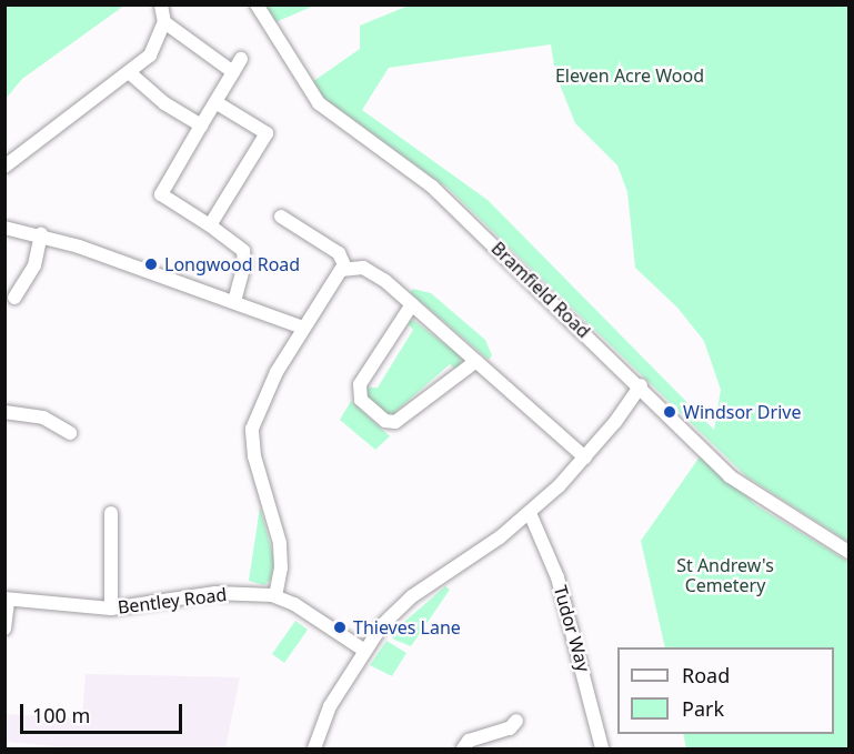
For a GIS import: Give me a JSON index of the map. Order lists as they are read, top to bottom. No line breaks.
{"streets":{"street":["Bramfield Road","Bentley Road","Tudor Way"]},"parks":["Eleven Acre Wood","St Andrew's Cemetery"],"places":["Longwood Road","Windsor Drive","Thieves Lane"],"legend":["Road","Park"],"scale_bar":"100 m"}
